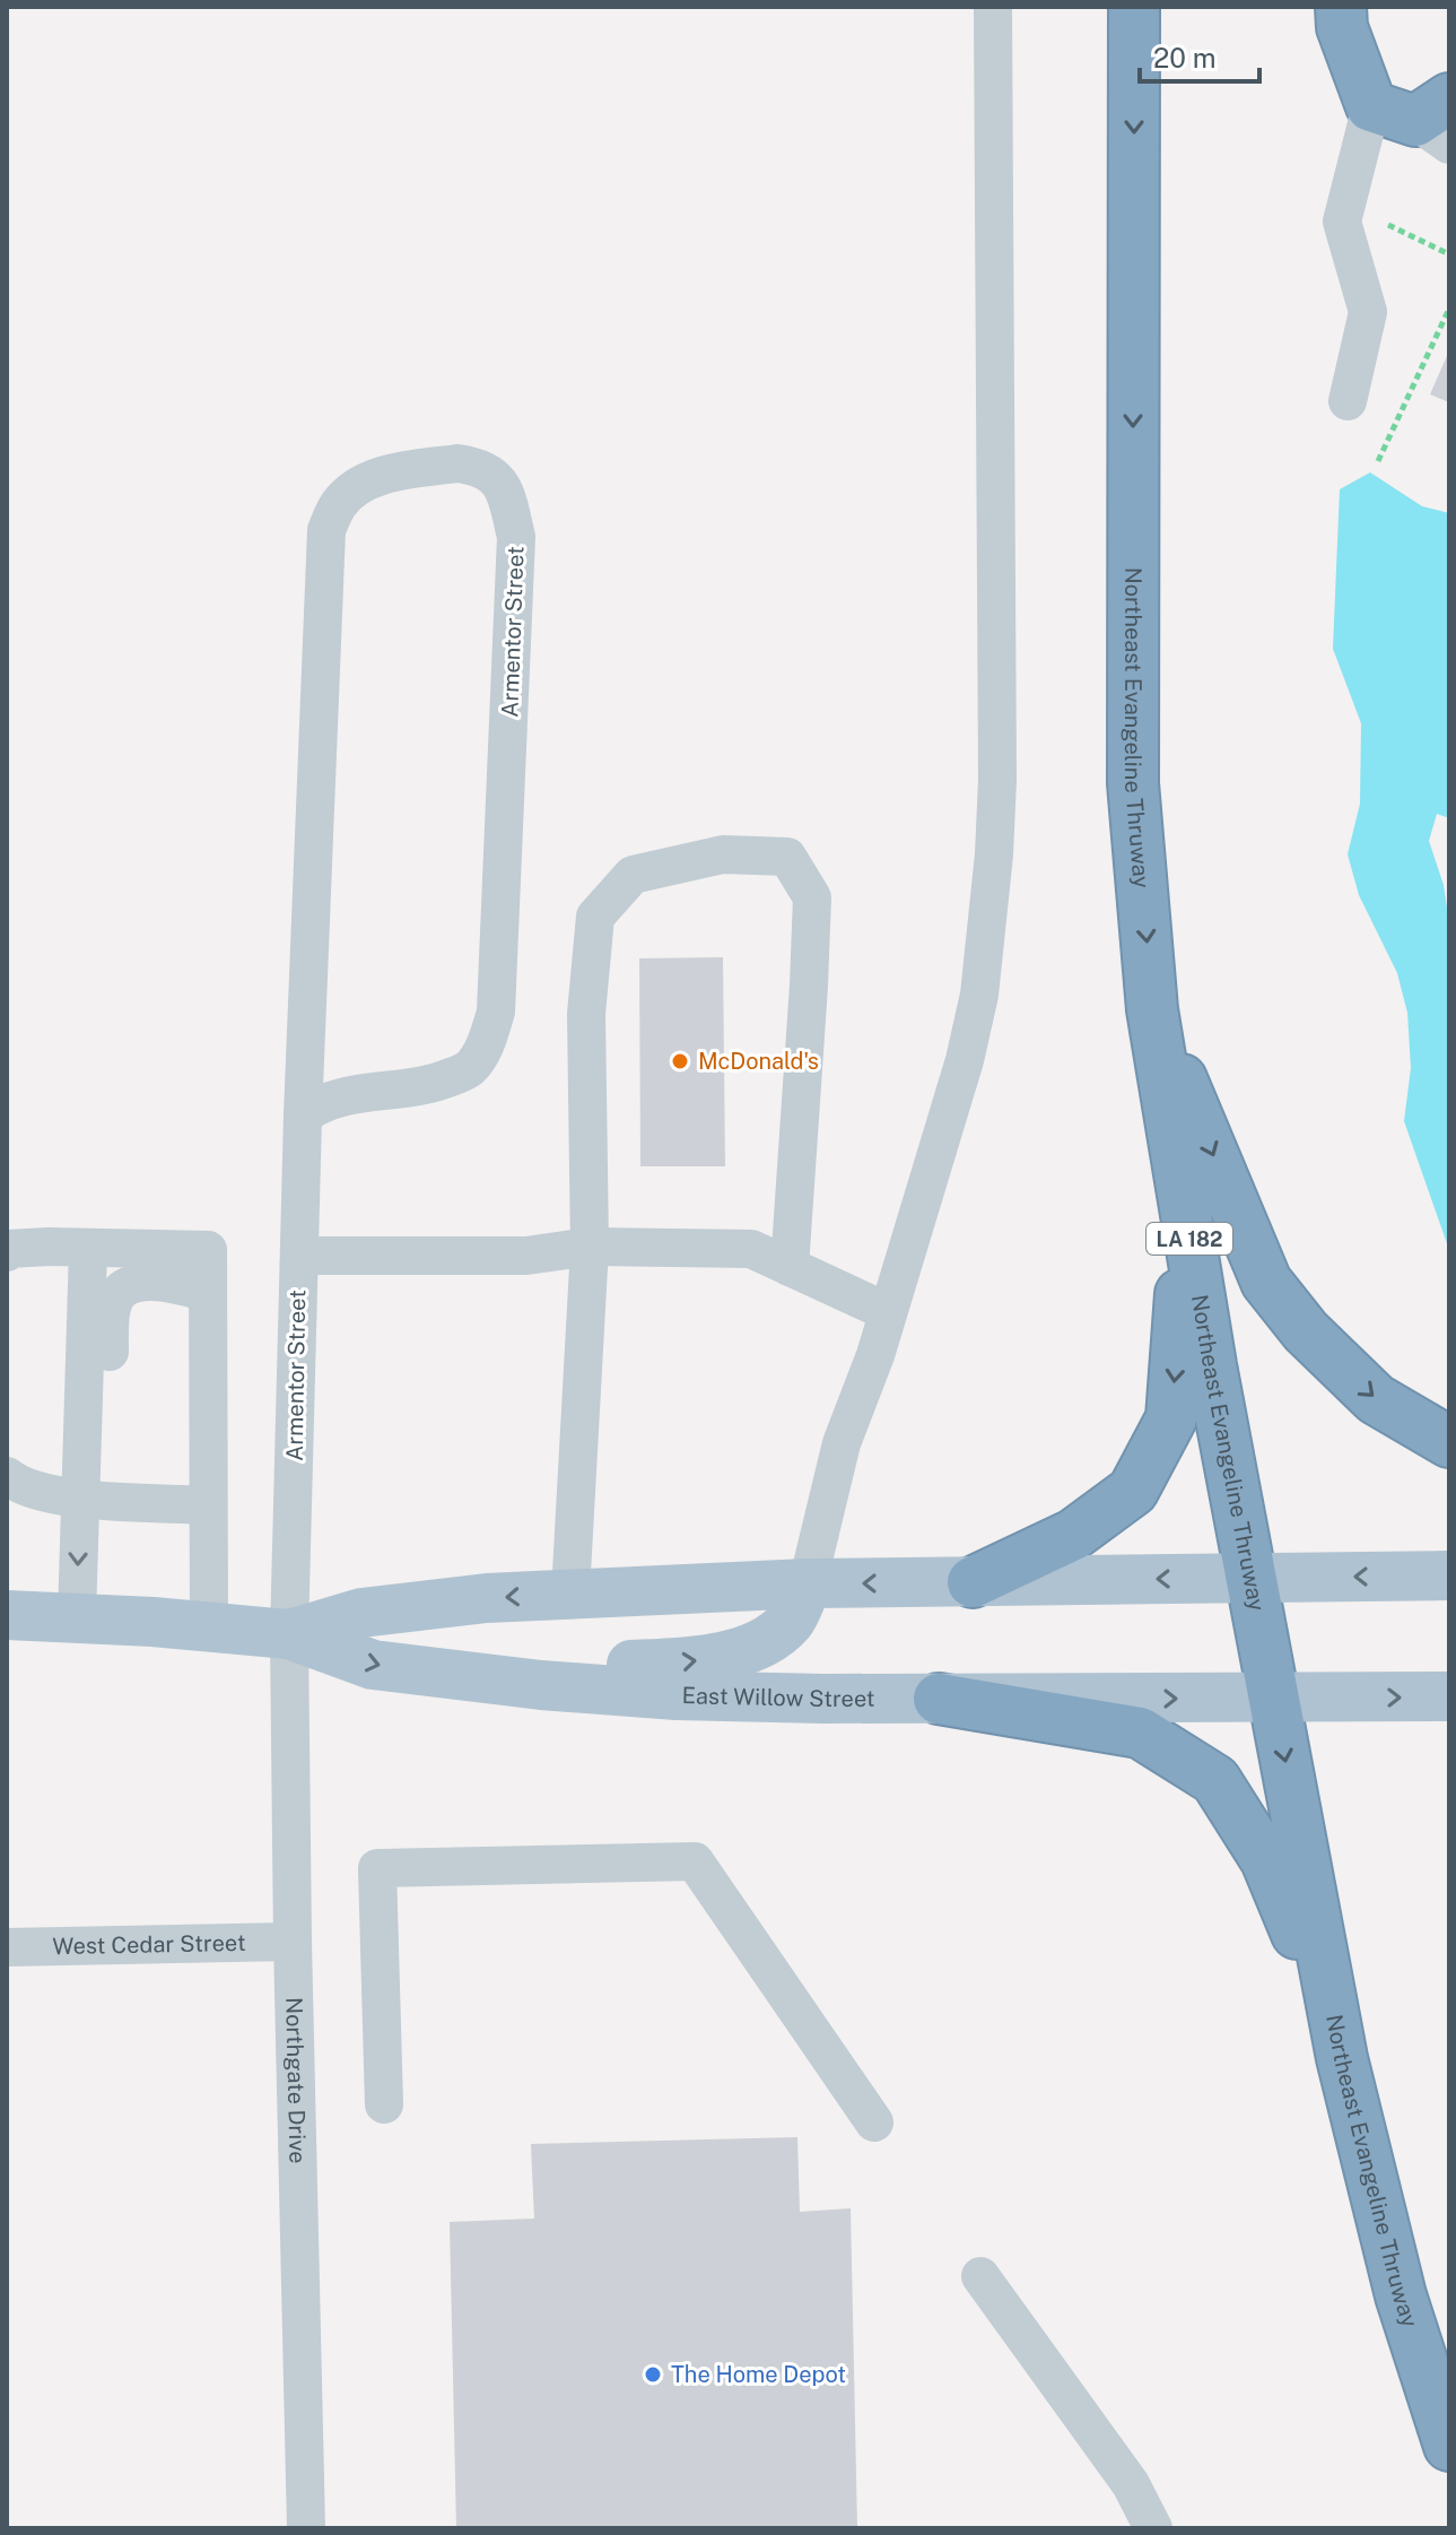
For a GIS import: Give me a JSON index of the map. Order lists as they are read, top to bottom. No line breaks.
{"streets":{"highway":["Northeast Evangeline Thruway","LA 182"],"main road":["East Willow Street"],"street":["Armentor Street","West Cedar Street","Northgate Drive"]},"crossings":[["Armentor Street","East Willow Street"],["Armentor Street","Northgate Drive"],["Northeast Evangeline Thruway","East Willow Street"],["East Willow Street","Northgate Drive"],["West Cedar Street","Northgate Drive"]],"one_way":["Northeast Evangeline Thruway"],"places":["McDonald's","The Home Depot"],"scale_bar":"20 m"}
